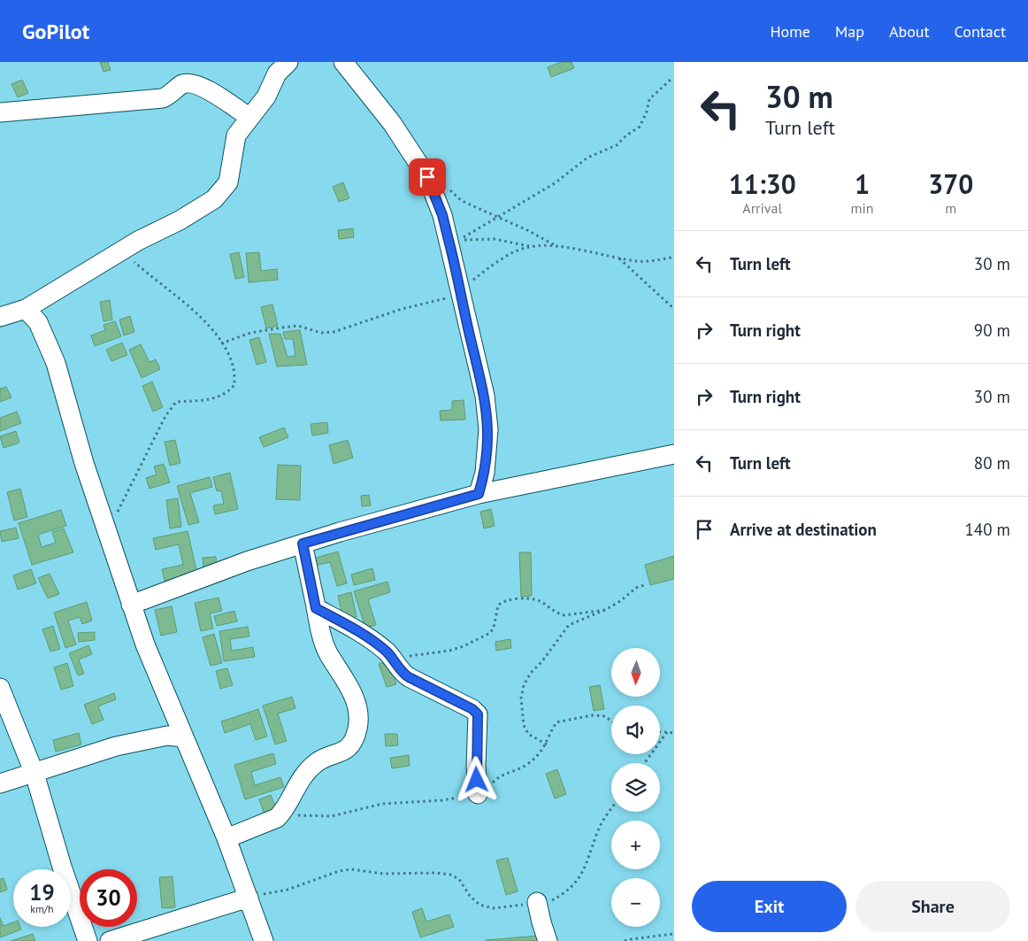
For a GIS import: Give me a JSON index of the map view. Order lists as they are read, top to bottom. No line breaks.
{"north":"bottom","page":{"header":"GoPilot","nav":["Home","Map","About","Contact"],"turn":["30 m","Turn left"],"eta":["11:30","Arrival","1","min","370","m"],"list":[{"name":"Turn left","value":"30 m"},{"name":"Turn right","value":"90 m"},{"name":"Turn right","value":"30 m"},{"name":"Turn left","value":"80 m"},{"name":"Arrive at destination","value":"140 m"}],"map_buttons":["+","−"],"speed":"19 km/h","limit":"30","buttons":["Exit","Share"]}}
